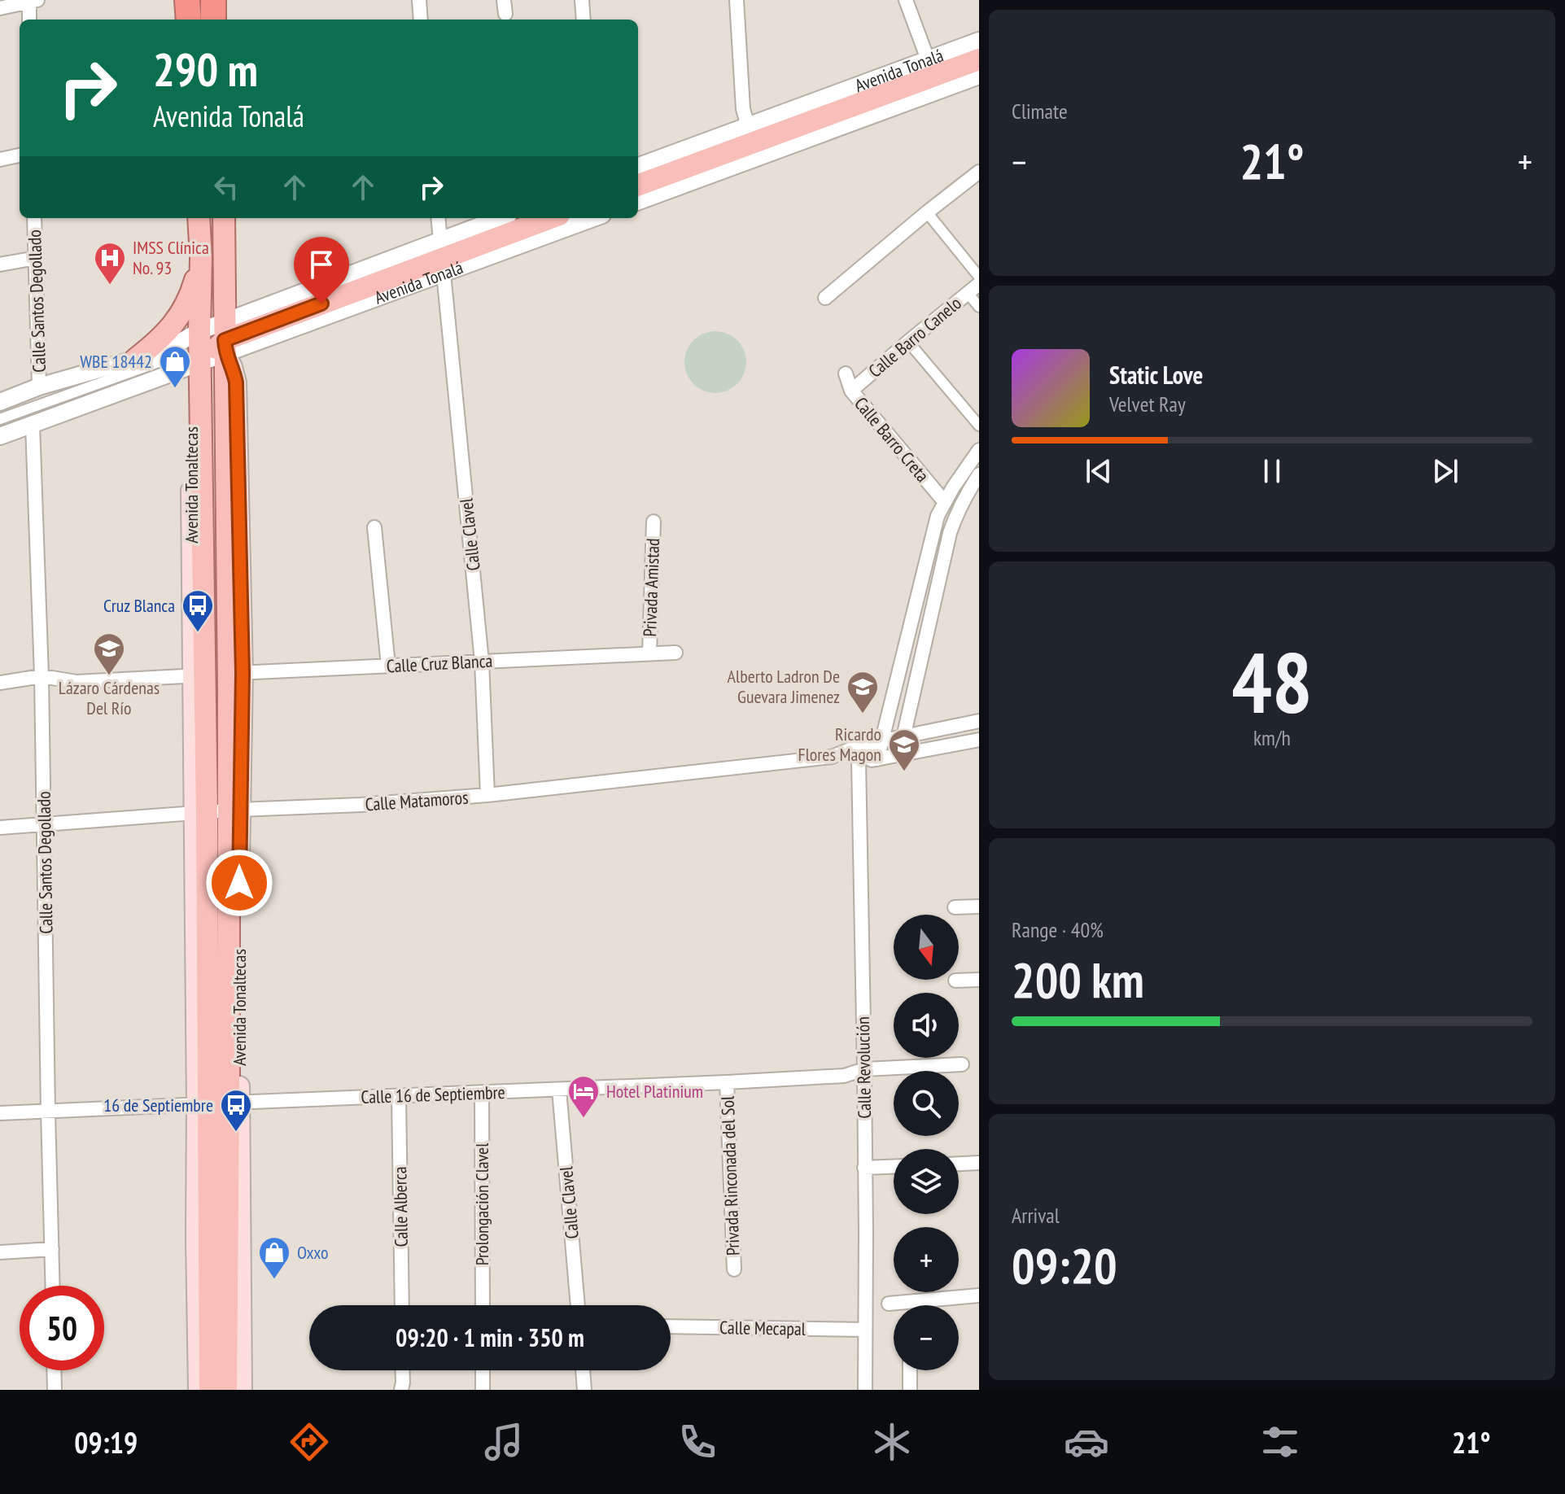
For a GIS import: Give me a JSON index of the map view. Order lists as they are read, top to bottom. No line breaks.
{"streets":{"main road":["Avenida Tonalá","Avenida Tonaltecas"],"street":["Calle Santos Degollado","Calle Barro Canelo","Calle Barro Creta","Calle Clavel","Privada Amistad","Calle Cruz Blanca","Calle Matamoros","Calle Revolución","Calle 16 de Septiembre","Privada Rinconada del Sol","Prolongación Clavel","Calle Alberca","Calle Mecapal"]},"crossings":[["Avenida Tonalá","Calle Santos Degollado"],["Avenida Tonalá","Avenida Tonaltecas"],["Avenida Tonalá","Calle Clavel"],["Calle Santos Degollado","Calle Matamoros"],["Calle Santos Degollado","Calle 16 de Septiembre"],["Calle Barro Canelo","Calle Barro Creta"],["Avenida Tonaltecas","Calle Cruz Blanca"],["Avenida Tonaltecas","Calle Matamoros"],["Avenida Tonaltecas","Calle 16 de Septiembre"],["Calle Clavel","Calle Cruz Blanca"],["Calle Clavel","Calle Matamoros"],["Calle Clavel","Calle 16 de Septiembre"],["Privada Amistad","Calle Cruz Blanca"],["Calle Matamoros","Calle Revolución"],["Calle Revolución","Calle 16 de Septiembre"],["Calle Revolución","Calle Mecapal"],["Calle 16 de Septiembre","Privada Rinconada del Sol"],["Calle 16 de Septiembre","Prolongación Clavel"],["Calle 16 de Septiembre","Calle Alberca"]],"places":{"hospital":["IMSS Clínica No. 93"],"shop":["WBE 18442","Oxxo"],"bus stop":["Cruz Blanca","16 de Septiembre"],"school or university":["Lázaro Cárdenas Del Río","Alberto Ladron De Guevara Jimenez","Ricardo Flores Magon"],"hotel":["Hotel Platinium"]},"north":"bottom","page":{"tile":["Climate",["48","km/h"],["Range · 40%","200 km"],["Arrival","09:20"]],"turn":["290 m","Avenida Tonalá"],"heat":["−","21°","+"],"song":["Static Love","Velvet Ray"],"map_buttons":["+","−"],"limit":"50","trip":"09:20 · 1 min · 350 m","tabs":["09:19","21°"]}}
